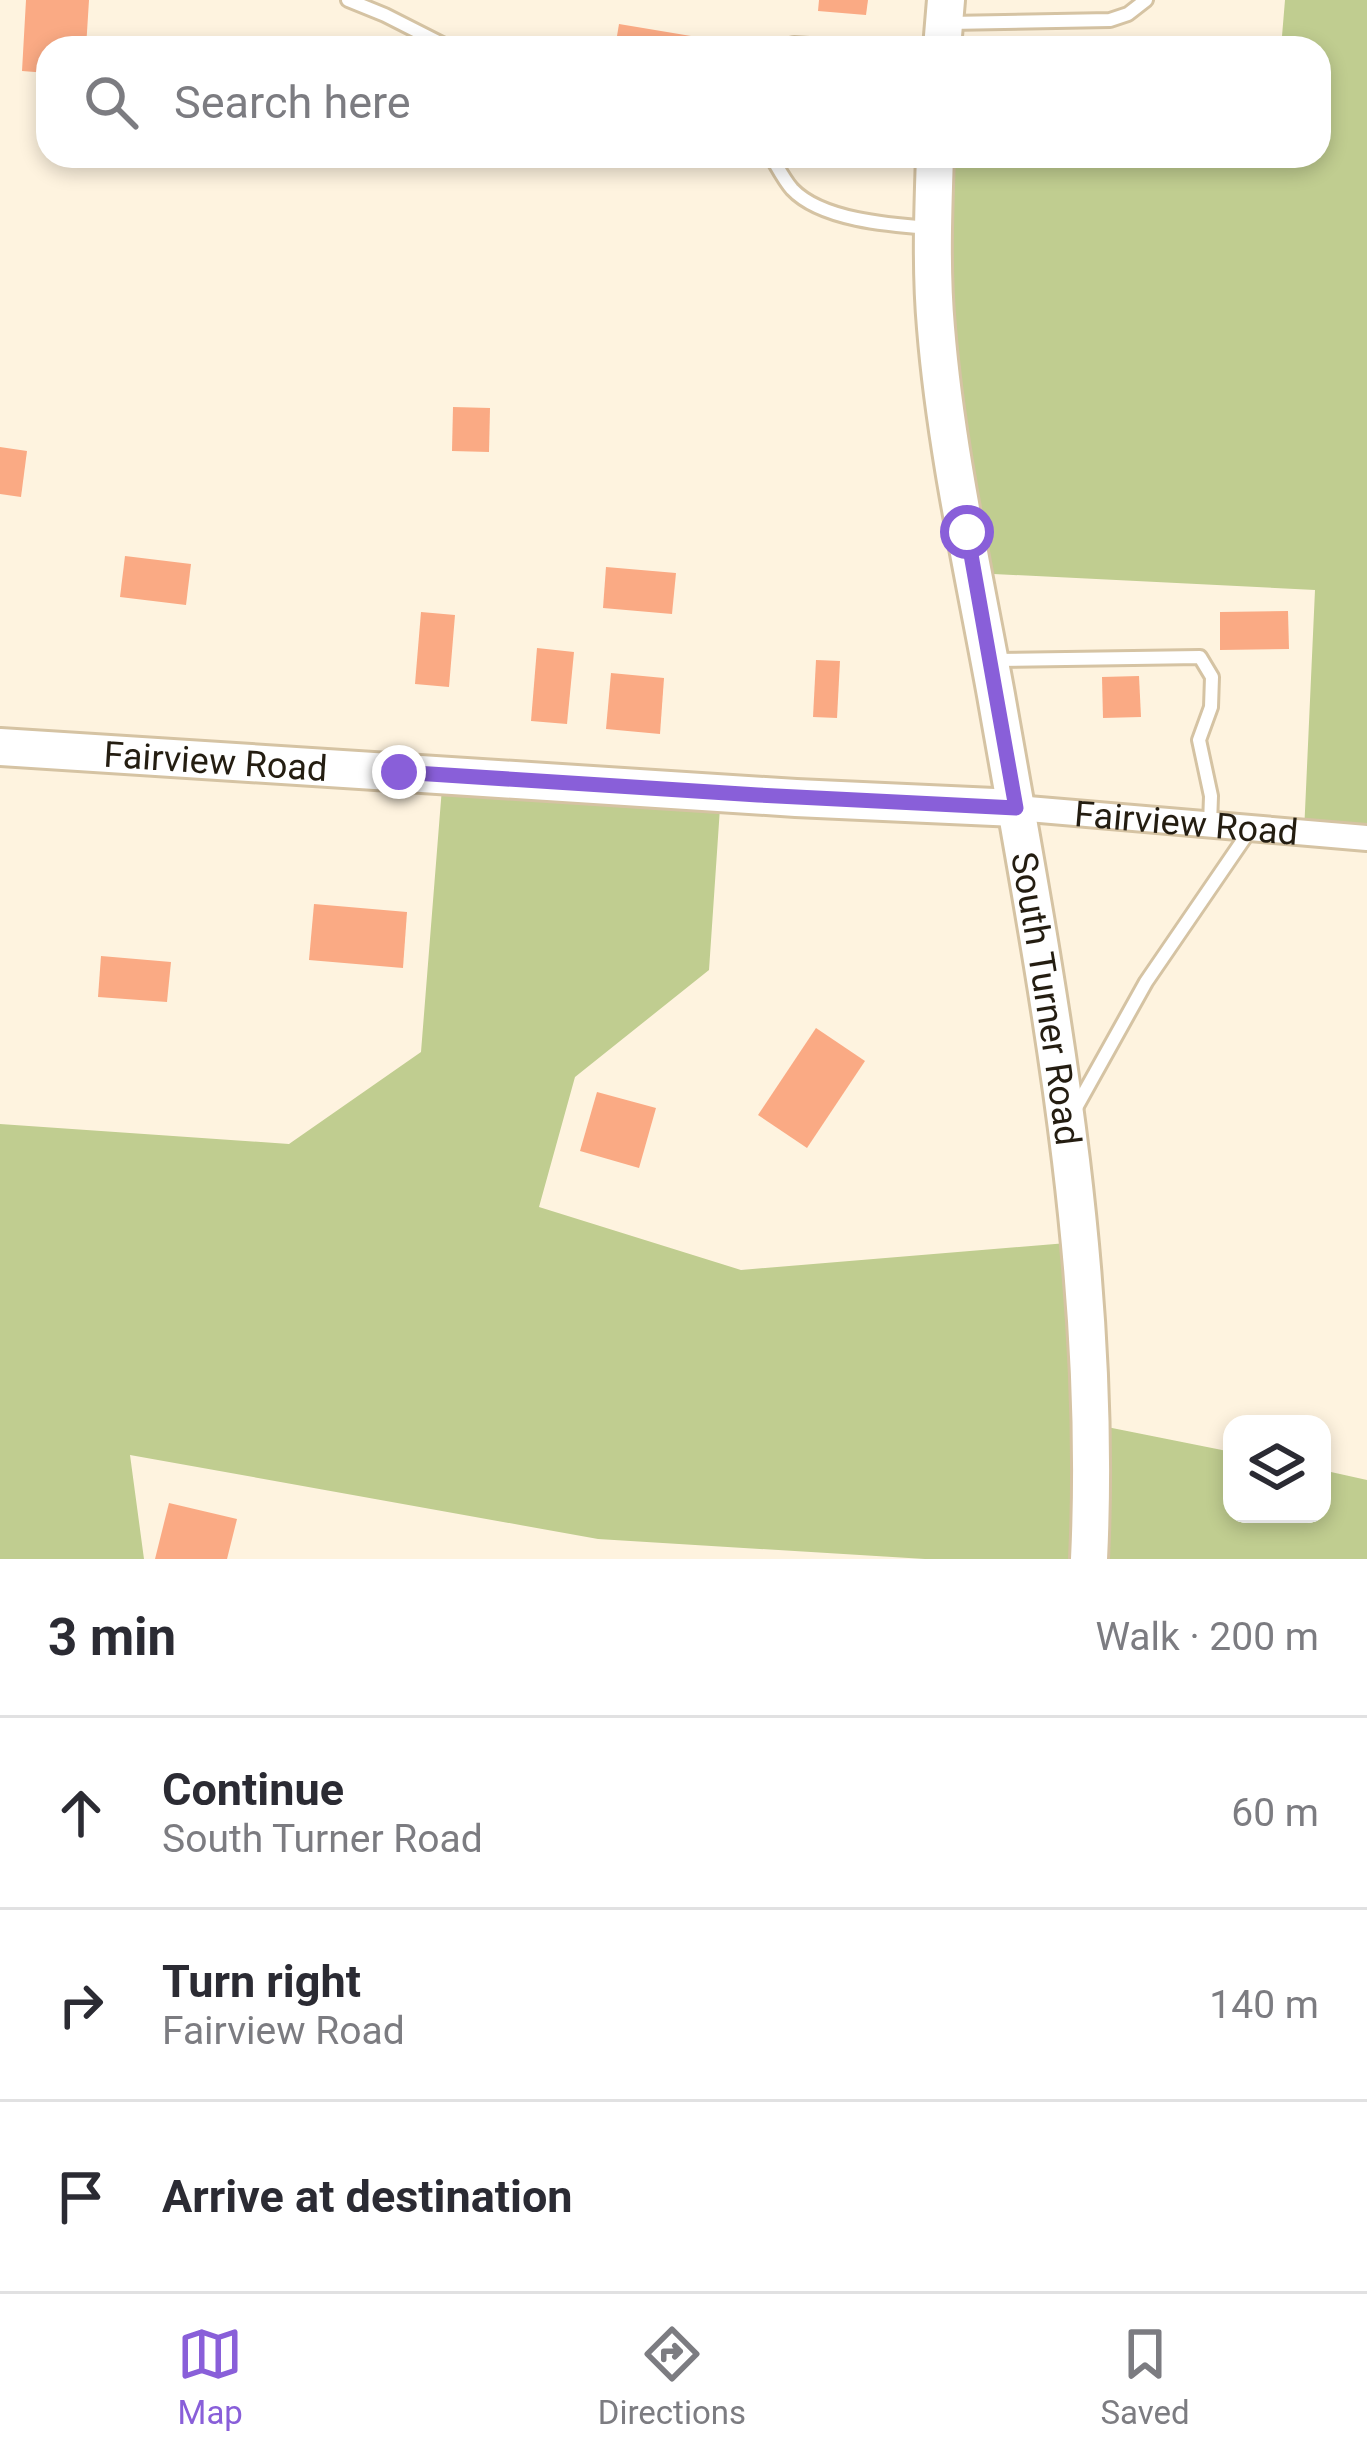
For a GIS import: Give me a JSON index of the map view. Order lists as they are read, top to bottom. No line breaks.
{"streets":{"street":["Fairview Road","South Turner Road"]},"crossings":[["Fairview Road","South Turner Road"]],"page":{"search":"Search here","heading":["3 min","Walk · 200 m"],"list":[["Continue","South Turner Road","60 m"],["Turn right","Fairview Road","140 m"],"Arrive at destination"],"nav":["Map","Directions","Saved"]}}
